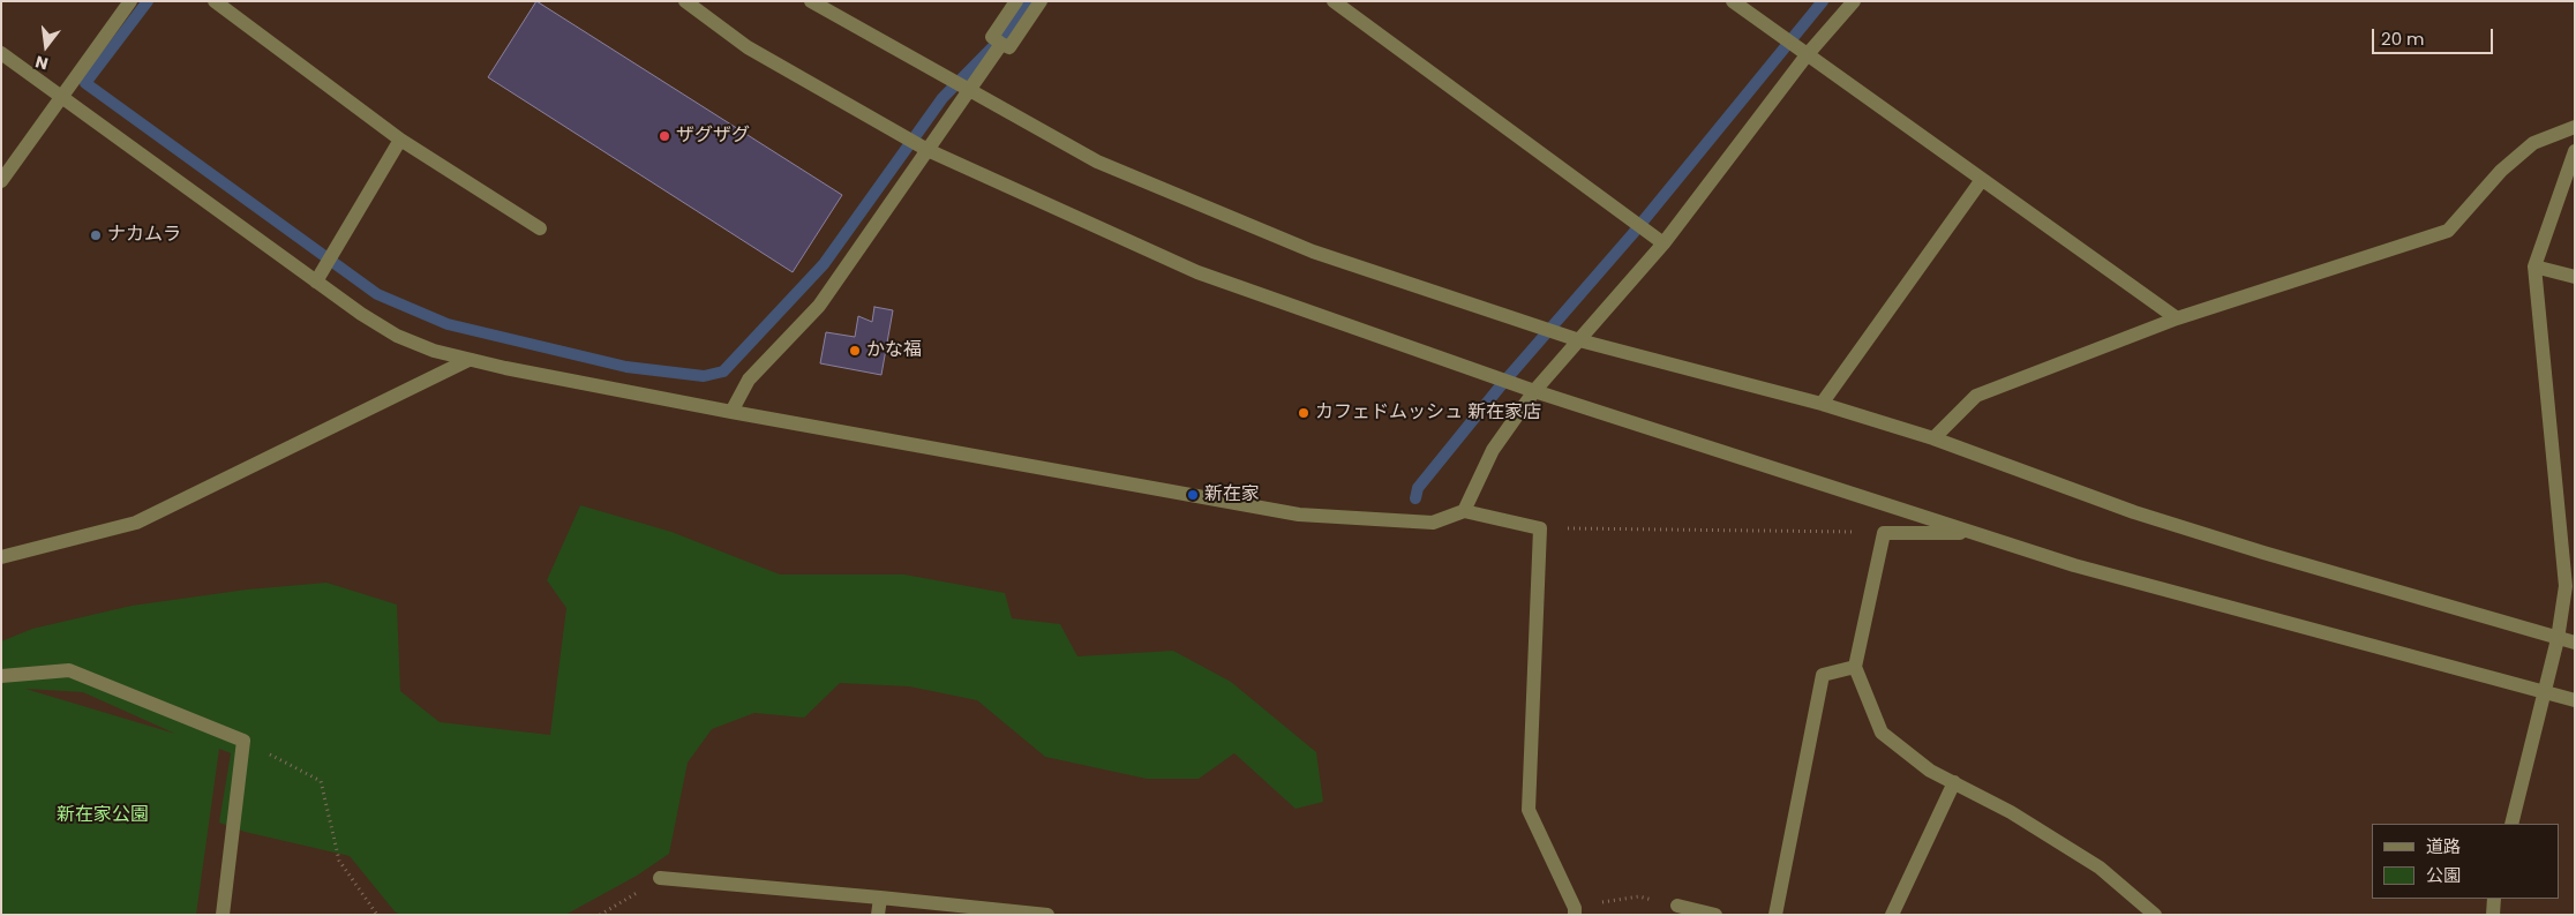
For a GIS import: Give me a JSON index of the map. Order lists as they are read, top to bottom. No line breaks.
{"parks":["新在家公園"],"places":["ザグザグ","ナカムラ","かな福","カフェドムッシュ 新在家店","新在家"],"legend":["道路","公園"],"scale_bar":"20 m","north":"bottom"}
